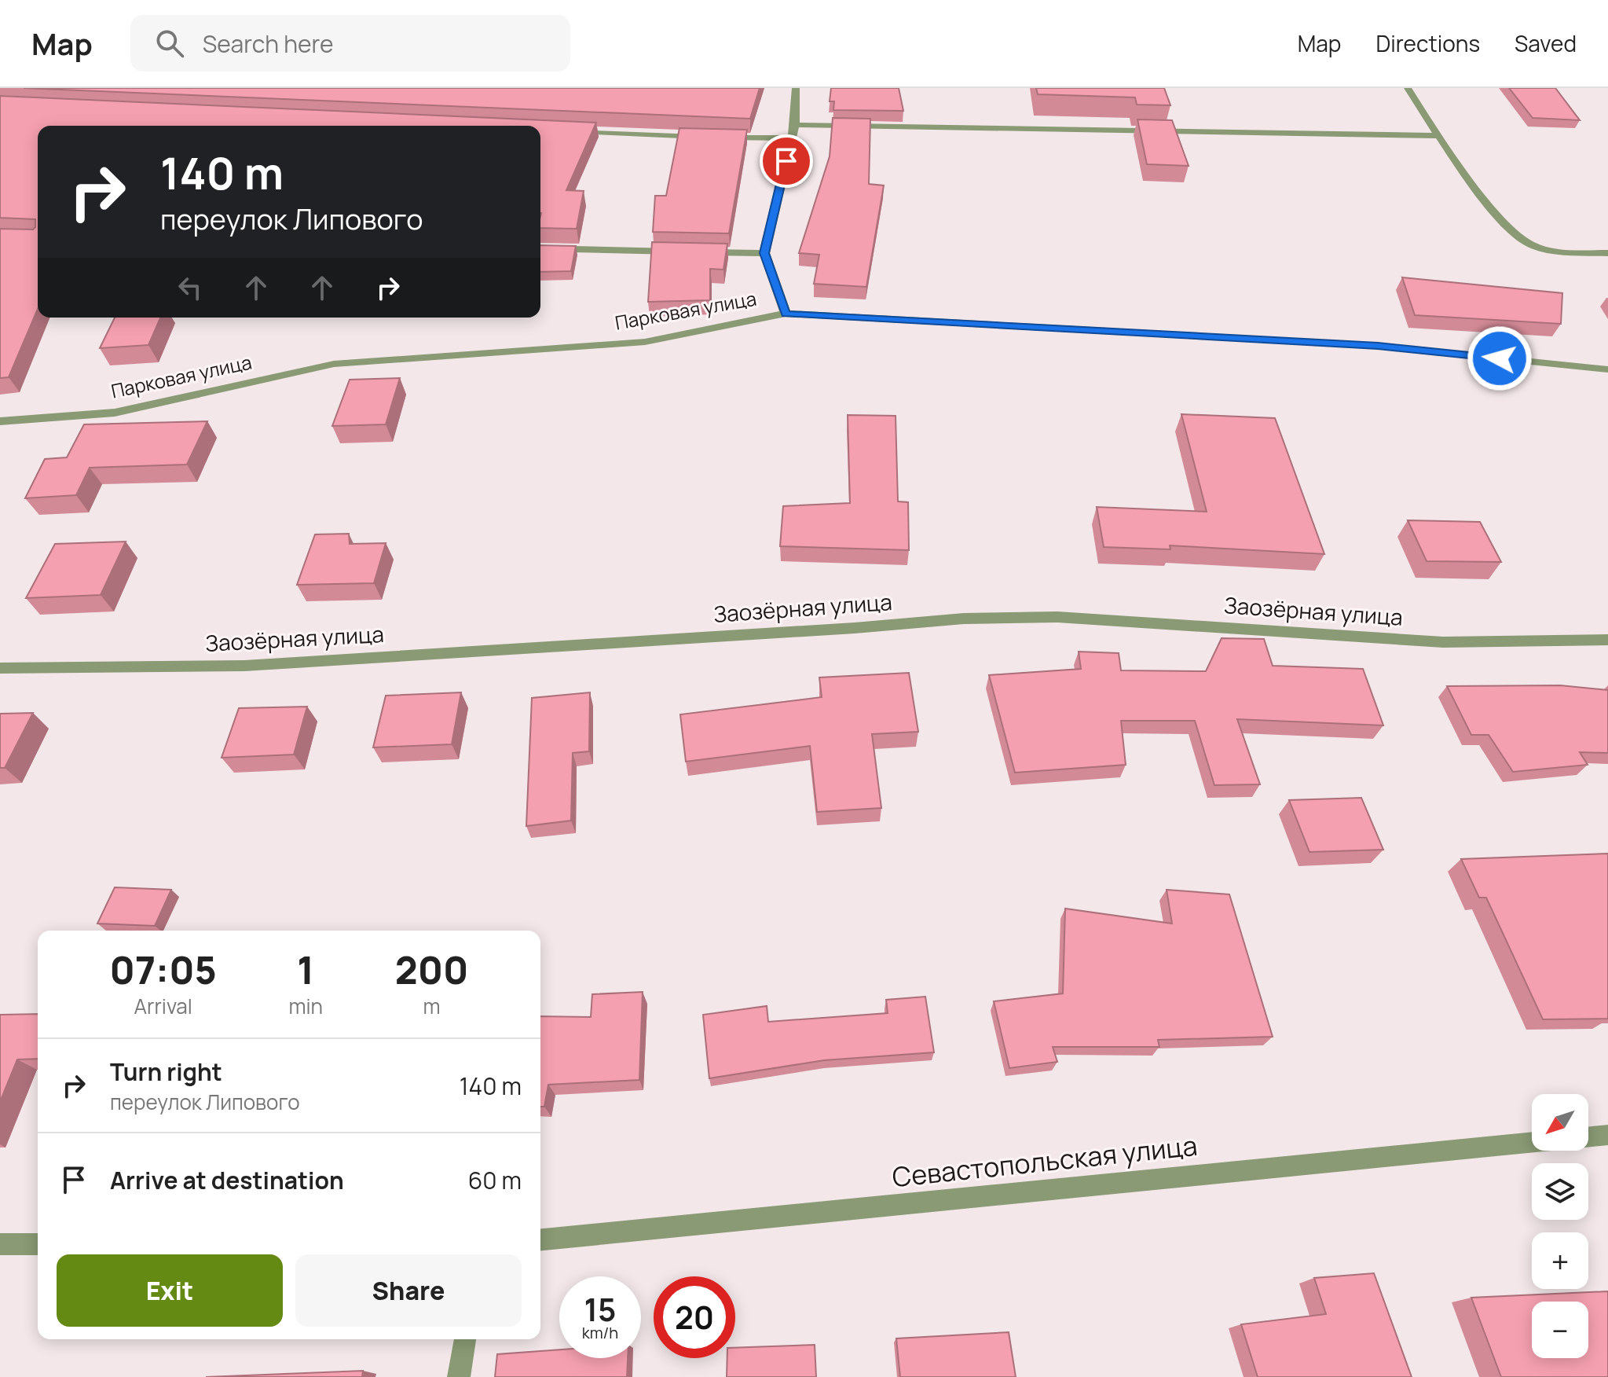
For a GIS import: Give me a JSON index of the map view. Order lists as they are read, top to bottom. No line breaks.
{"streets":{"street":["Парковая улица","Заозёрная улица","Севастопольская улица"]},"north":"bottom left","page":{"header":"Map","search":"Search here","nav":["Map","Directions","Saved"],"turn":["140 m","переулок Липового"],"eta":["07:05","Arrival","1","min","200","m"],"list":[{"name":"Turn right","note":"переулок Липового","value":"140 m"},{"name":"Arrive at destination","value":"60 m"}],"map_buttons":["+","−"],"buttons":["Exit","Share"],"speed":"15 km/h","limit":"20"}}
